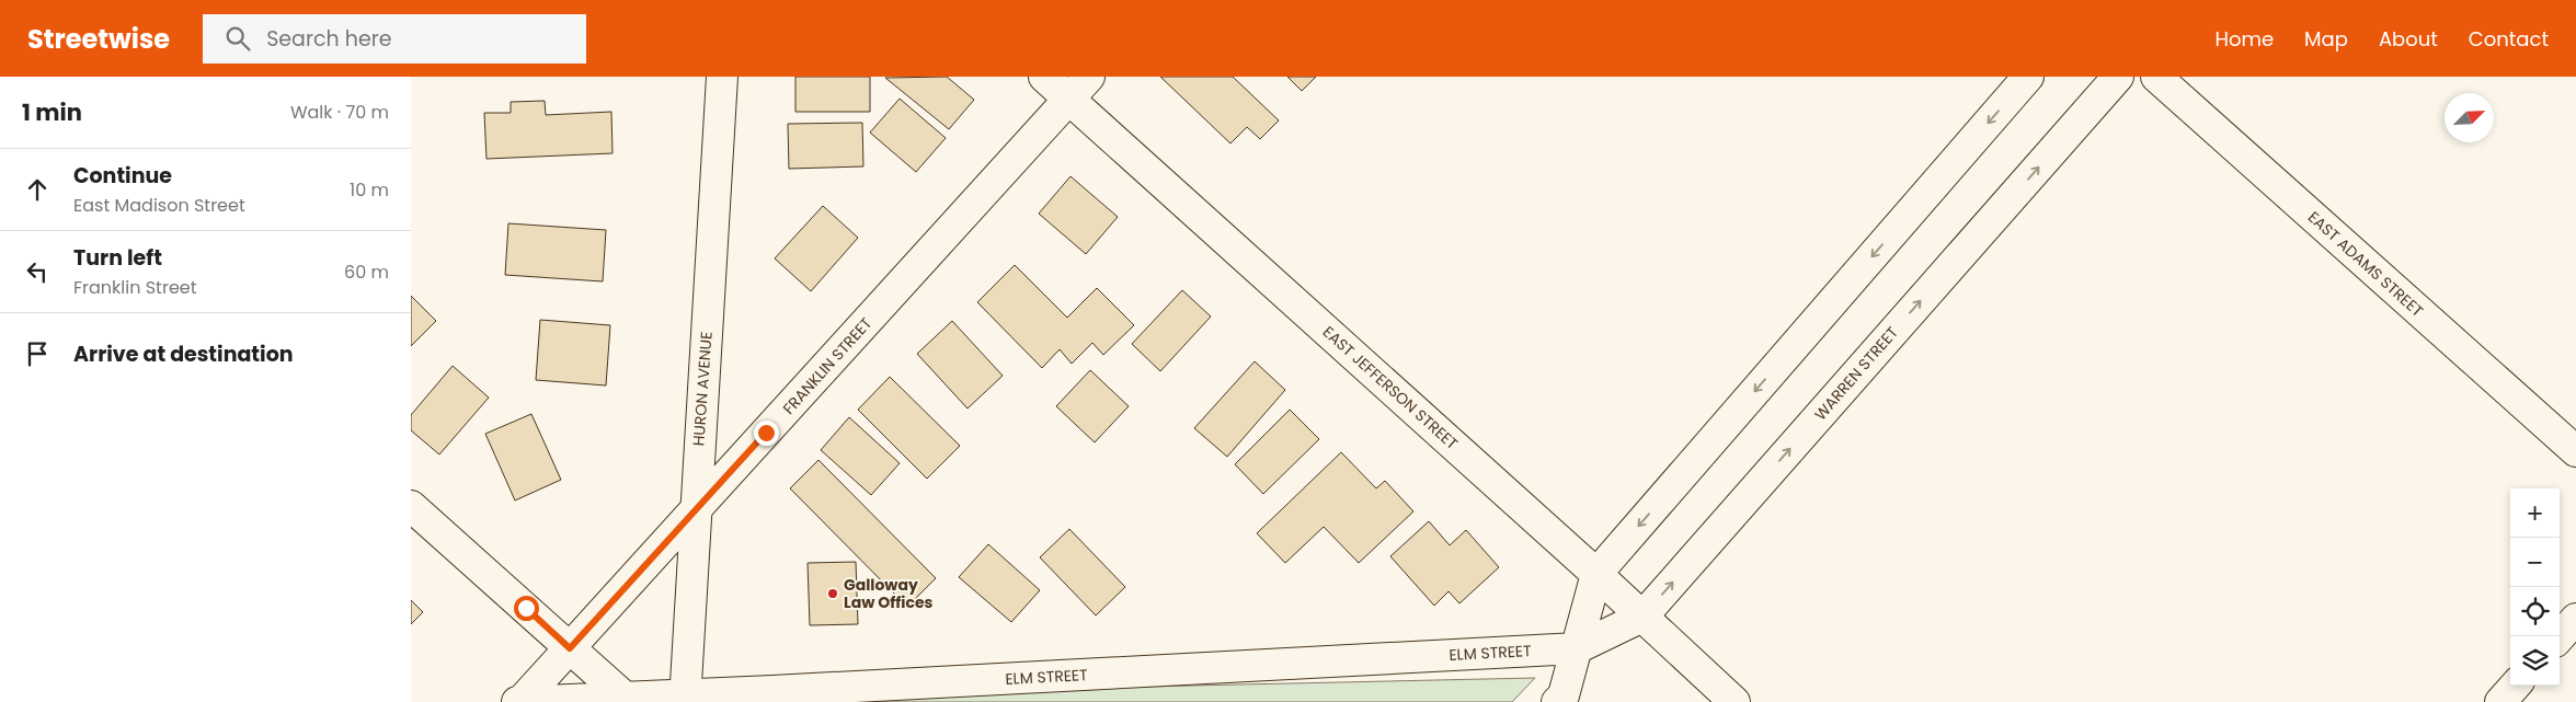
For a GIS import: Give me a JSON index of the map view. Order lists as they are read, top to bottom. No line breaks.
{"streets":{"street":["EAST ADAMS STREET","FRANKLIN STREET","WARREN STREET","EAST JEFFERSON STREET","HURON AVENUE","ELM STREET"]},"crossings":[["FRANKLIN STREET","EAST JEFFERSON STREET"],["FRANKLIN STREET","HURON AVENUE"],["FRANKLIN STREET","ELM STREET"],["WARREN STREET","EAST JEFFERSON STREET"],["WARREN STREET","ELM STREET"],["HURON AVENUE","ELM STREET"]],"places":["Galloway Law Offices"],"north":"top right","page":{"header":"Streetwise","search":"Search here","nav":["Home","Map","About","Contact"],"heading":["1 min","Walk · 70 m"],"list":[["Continue","East Madison Street","10 m"],["Turn left","Franklin Street","60 m"],"Arrive at destination"],"map_buttons":["+","−"]}}
